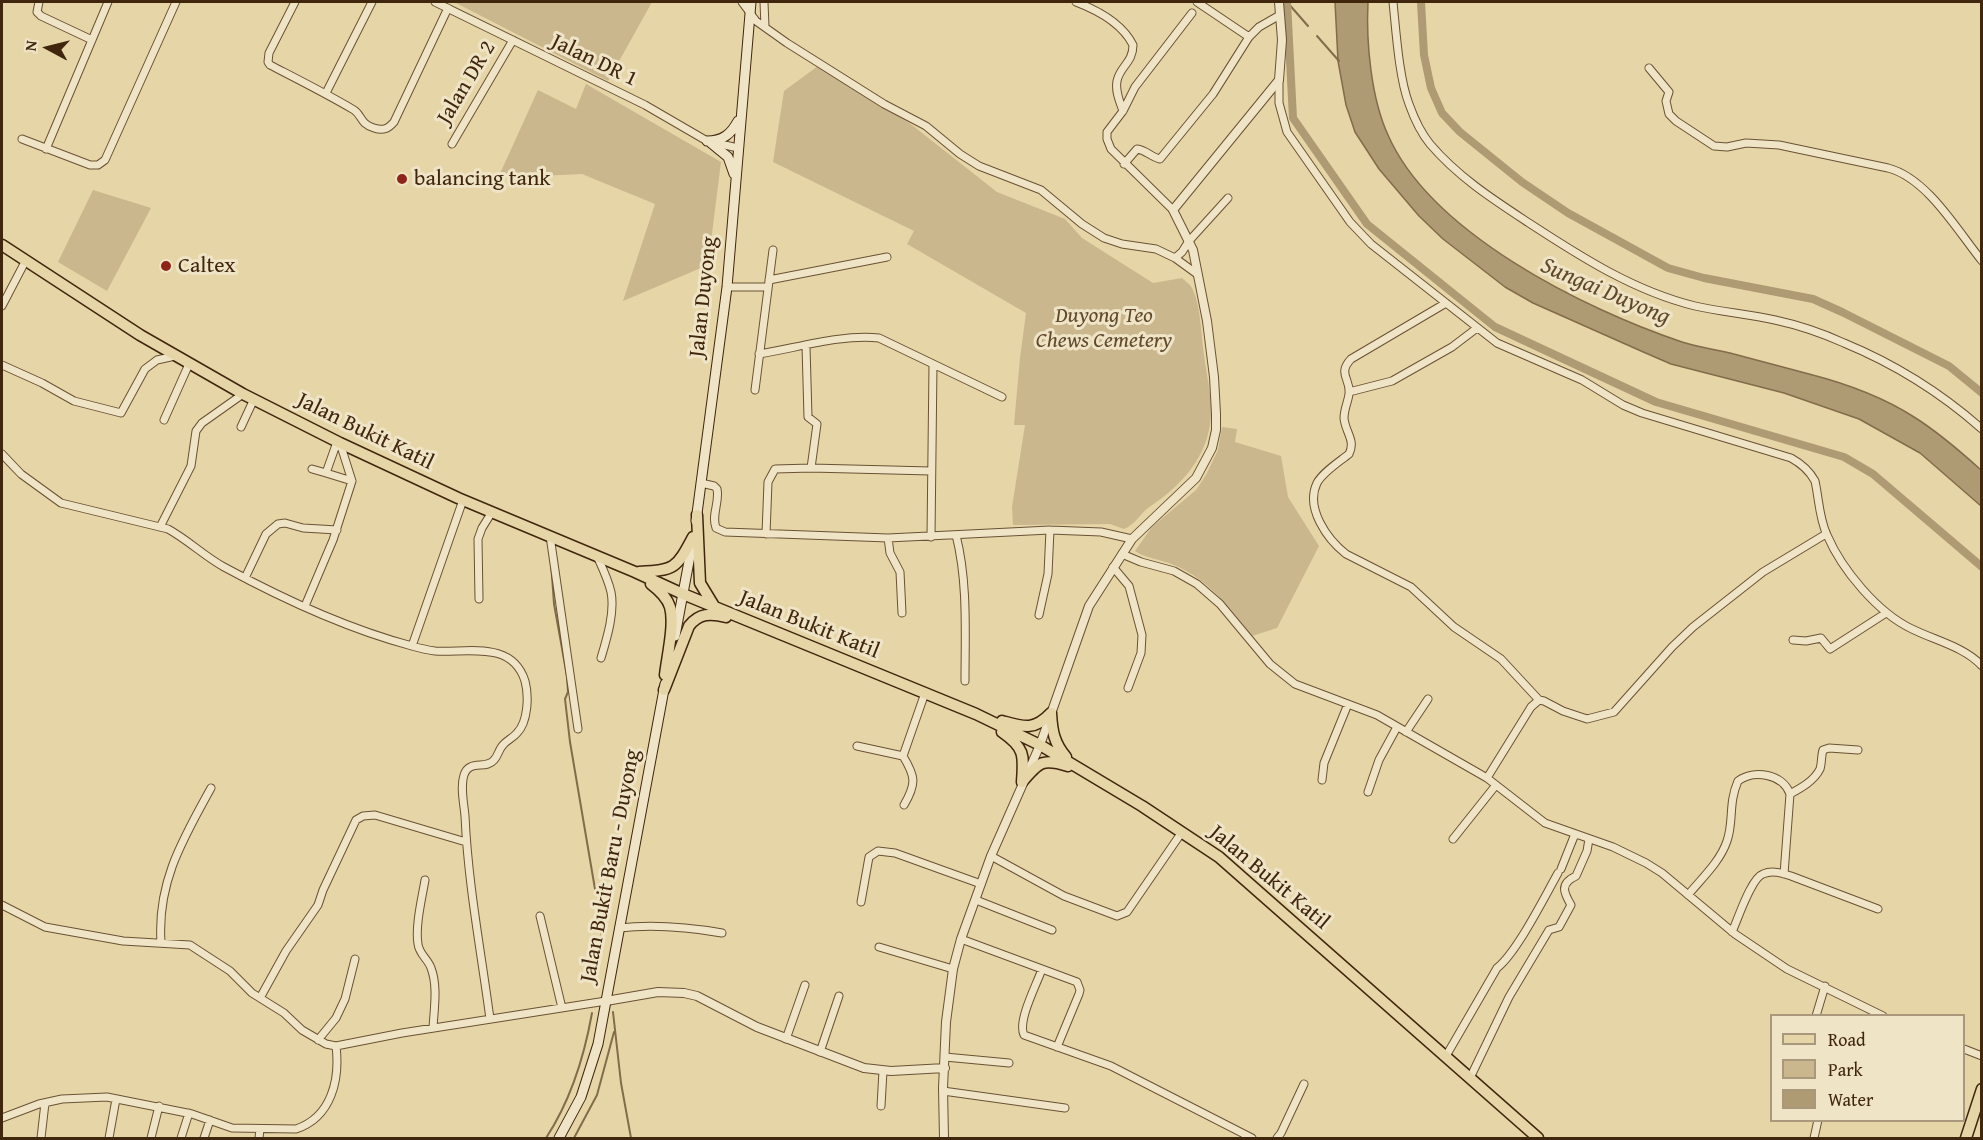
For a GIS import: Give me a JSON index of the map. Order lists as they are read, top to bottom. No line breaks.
{"streets":{"main road":["Jalan Duyong","Jalan Bukit Katil","Jalan Bukit Baru - Duyong"],"street":["Jalan DR 1","Jalan DR 2"]},"crossings":[["Jalan DR 1","Jalan DR 2"],["Jalan DR 1","Jalan Duyong"],["Jalan Duyong","Jalan Bukit Katil"],["Jalan Duyong","Jalan Bukit Baru - Duyong"],["Jalan Bukit Katil","Jalan Bukit Baru - Duyong"]],"water":["Sungai Duyong"],"parks":["Duyong Teo Chews Cemetery"],"places":["balancing tank","Caltex"],"legend":["Road","Park","Water"],"north":"left"}
